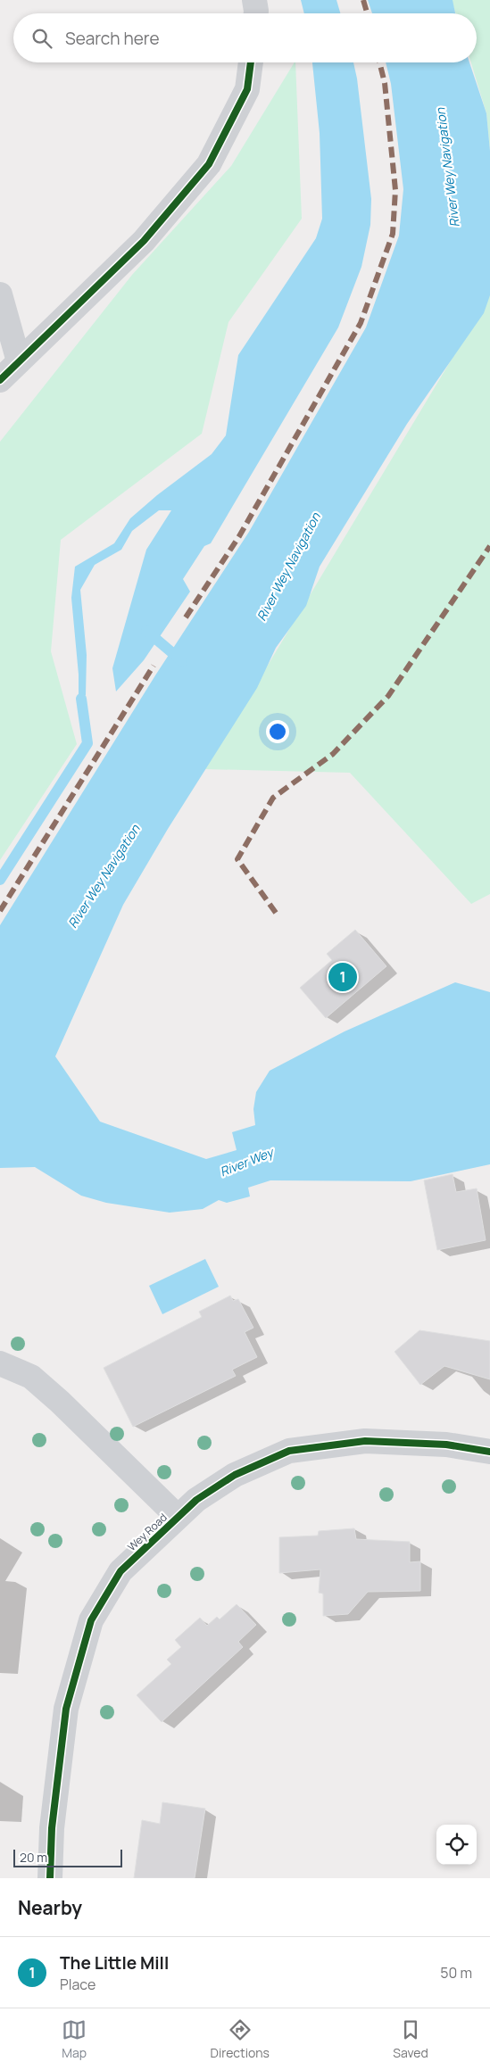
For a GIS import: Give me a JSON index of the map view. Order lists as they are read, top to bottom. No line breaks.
{"streets":{"street":["Wey Road"]},"water":["River Wey Navigation","River Wey"],"scale_bar":"20 m","page":{"search":"Search here","pins":"1","scale":"20 m","heading":"Nearby","list":[{"mark":"1","name":"The Little Mill","note":"Place","value":"50 m"}],"nav":["Map","Directions","Saved"]}}
